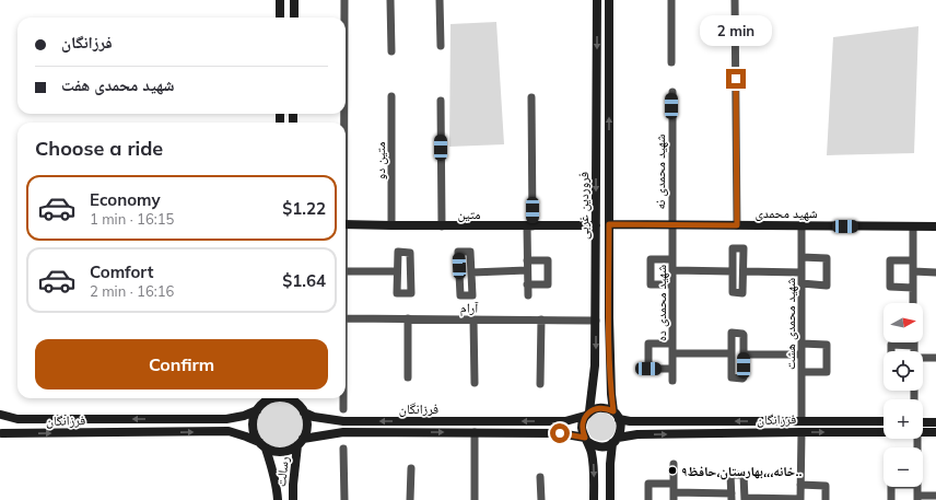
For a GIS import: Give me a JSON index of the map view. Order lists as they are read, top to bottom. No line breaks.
{"streets":{"street":["متین دو","شهید محمدی نه","فروردین غربی","شهید محمدی","متین","شهید محمدی ده","آرام","شهید محمدی هشت","فرزانگان","رسالت"]},"crossings":[["متین دو","متین"],["شهید محمدی نه","شهید محمدی"],["شهید محمدی نه","شهید محمدی ده"],["فروردین غربی","شهید محمدی"],["فروردین غربی","متین"],["فروردین غربی","آرام"],["فروردین غربی","فرزانگان"],["شهید محمدی","شهید محمدی ده"],["شهید محمدی","شهید محمدی هشت"],["شهید محمدی هشت","فرزانگان"],["فرزانگان","رسالت"]],"places":["خانه،،،بهارستان،حافظ۹.."],"north":"right","page":{"bubble":"2 min","banner":["فرزانگان","شهید محمدی هفت"],"heading":"Choose a ride","list":[{"name":"Economy","note":"1 min · 16:15","value":"$1.22"},{"name":"Comfort","note":"2 min · 16:16","value":"$1.64"}],"map_buttons":["+","−"],"buttons":"Confirm"}}
